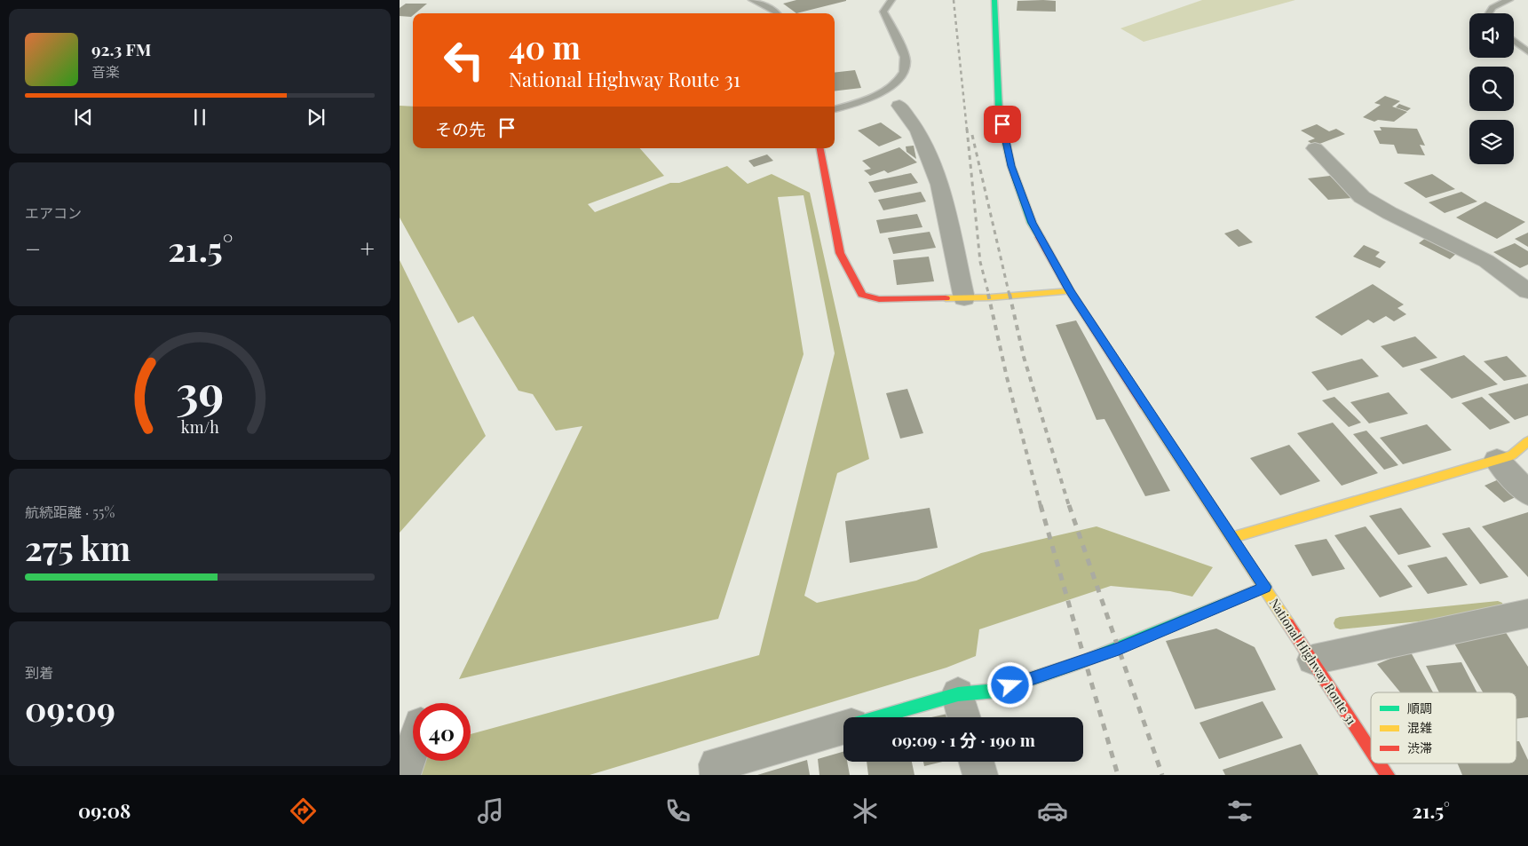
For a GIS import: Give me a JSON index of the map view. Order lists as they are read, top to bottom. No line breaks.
{"streets":{"main road":["National Highway Route 31"]},"legend":["順調","混雑","渋滞"],"page":{"turn":["40 m","National Highway Route 31"],"song":["92.3 FM","音楽"],"then":"その先","tile":["エアコン",["航続距離 · 55%","275 km"],["到着","09:09"]],"heat":["−","21.5°","+"],"limit":"40","trip":"09:09 · 1 分 · 190 m","tabs":["09:08","21.5°"],"gauge":["39","km/h"]}}
